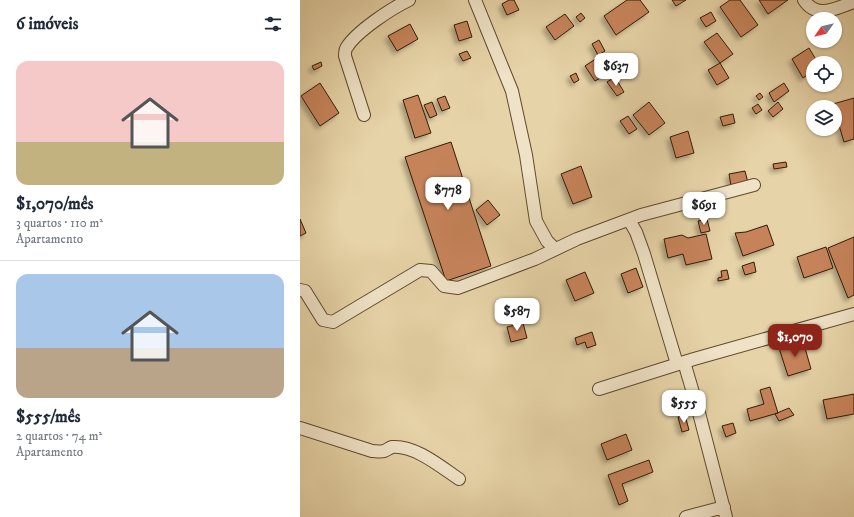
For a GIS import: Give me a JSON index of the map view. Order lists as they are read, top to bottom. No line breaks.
{"north":"bottom left","page":{"heading":"6 imóveis","list":[{"name":"$1,070/mês","note":"3 quartos · 110 m² · Apartamento"},{"name":"$555/mês","note":"2 quartos · 74 m² · Apartamento"}],"price":["$637","$778","$691","$587","$1,070","$555"]}}
